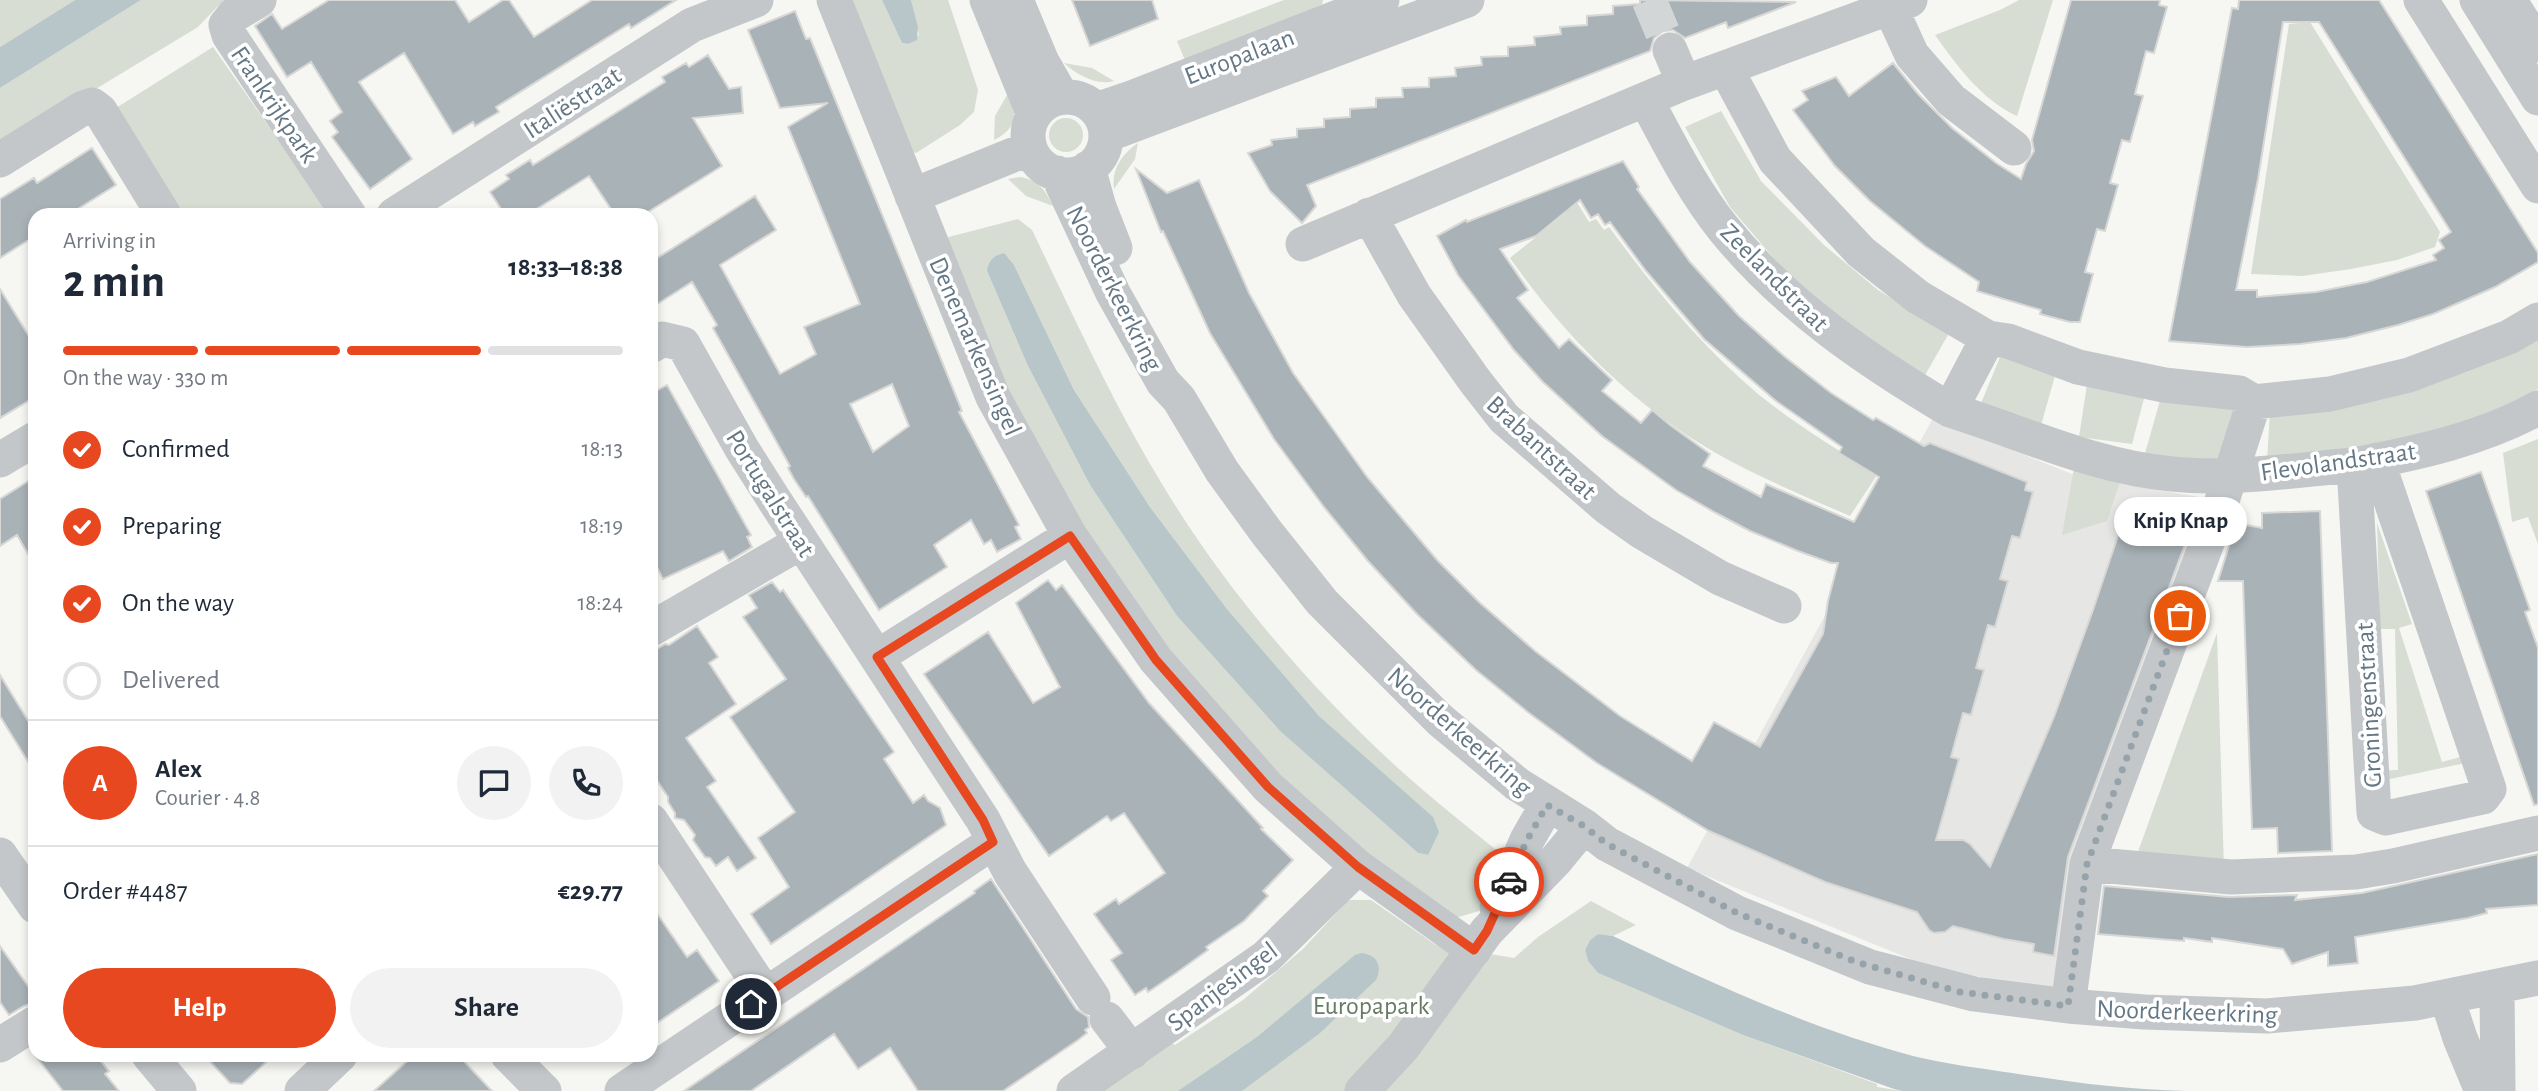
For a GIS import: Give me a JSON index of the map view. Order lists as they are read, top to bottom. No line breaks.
{"streets":{"street":["Europalaan","Italiëstraat","Frankrijkpark","Zeelandstraat","Noorderkeerkring","Denemarkensingel","Brabantstraat","Flevolandstraat","Portugalstraat","Groningenstraat","Spanjesingel"]},"crossings":[["Europalaan","Noorderkeerkring"],["Zeelandstraat","Flevolandstraat"],["Denemarkensingel","Spanjesingel"],["Flevolandstraat","Groningenstraat"],["Portugalstraat","Spanjesingel"]],"parks":["Europapark"],"places":["Knip Knap"],"page":{"heading":["2 min","Arriving in","18:33–18:38"],"panel":["Alex","Courier · 4.8","Order #4487","€29.77"],"bar":"On the way · 330 m","list":[["Confirmed","18:13"],["Preparing","18:19"],["On the way","18:24"],"Delivered"],"bubble":"Knip Knap","round":"A","buttons":["Help","Share"]}}
